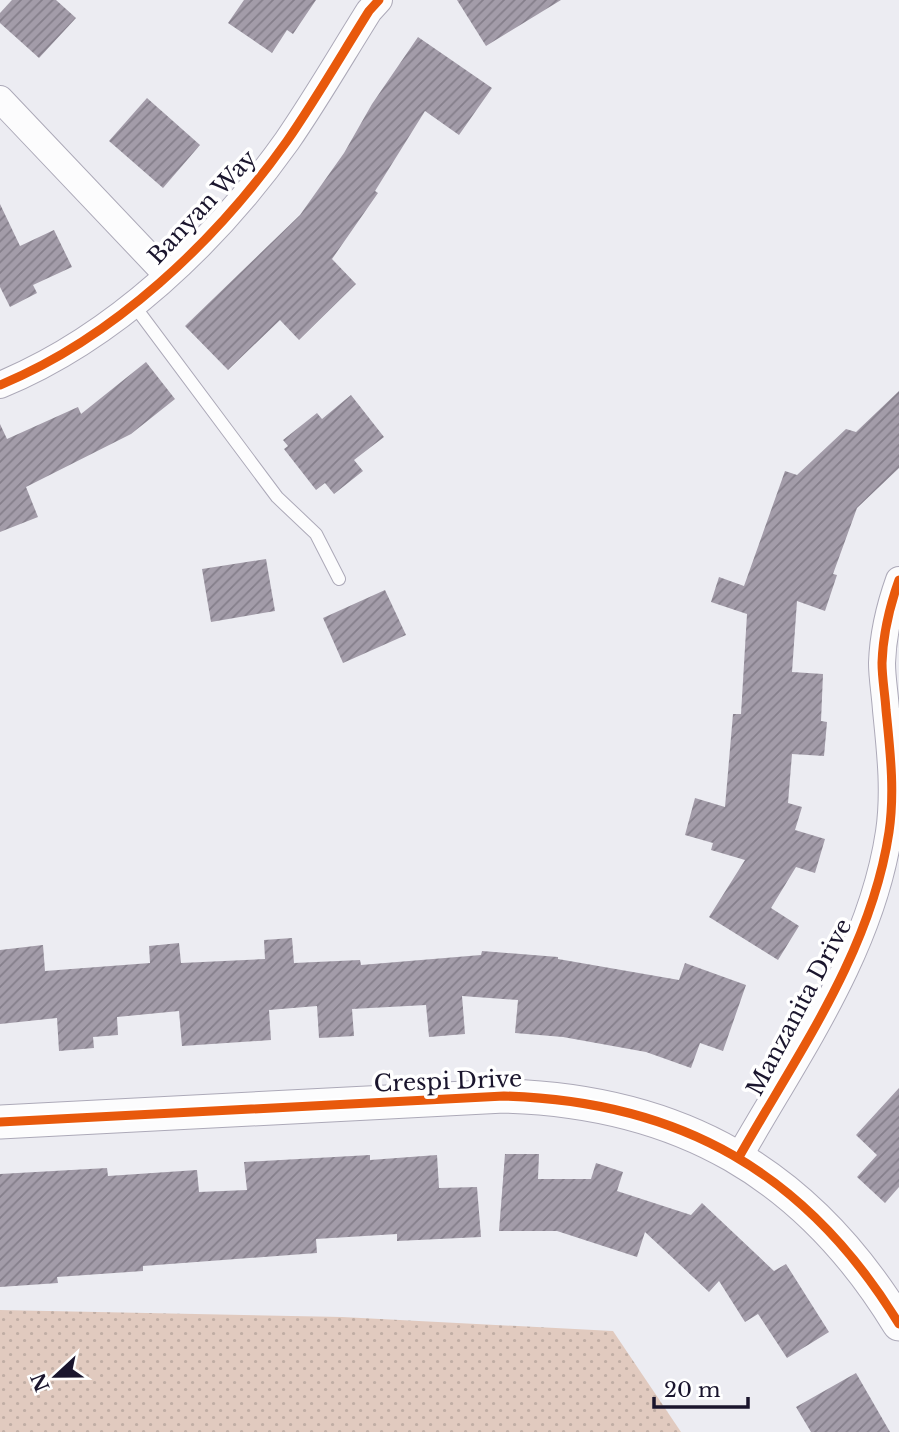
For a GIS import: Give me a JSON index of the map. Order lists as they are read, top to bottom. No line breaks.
{"streets":{"street":["Banyan Way","Manzanita Drive","Crespi Drive"]},"crossings":[["Manzanita Drive","Crespi Drive"]],"scale_bar":"20 m","north":"left"}
